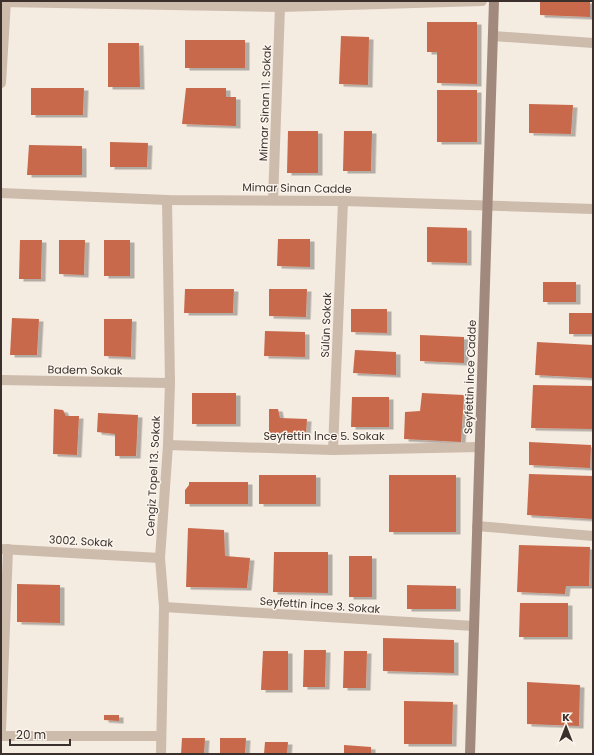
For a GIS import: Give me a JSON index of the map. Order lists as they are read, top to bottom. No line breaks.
{"streets":{"main road":["Seyfettin İnce Cadde"],"street":["Mimar Sinan 11. Sokak","Mimar Sinan Cadde","Sülün Sokak","Badem Sokak","Seyfettin İnce 5. Sokak","Cengiz Topel 13. Sokak","3002. Sokak","Seyfettin İnce 3. Sokak"]},"crossings":[["Mimar Sinan 11. Sokak","Mimar Sinan Cadde"],["Mimar Sinan Cadde","Sülün Sokak"],["Mimar Sinan Cadde","Seyfettin İnce Cadde"],["Mimar Sinan Cadde","Cengiz Topel 13. Sokak"],["Sülün Sokak","Seyfettin İnce 5. Sokak"],["Badem Sokak","Cengiz Topel 13. Sokak"],["Seyfettin İnce Cadde","Seyfettin İnce 5. Sokak"],["Seyfettin İnce Cadde","Seyfettin İnce 3. Sokak"],["Seyfettin İnce 5. Sokak","Cengiz Topel 13. Sokak"],["Cengiz Topel 13. Sokak","3002. Sokak"],["Cengiz Topel 13. Sokak","Seyfettin İnce 3. Sokak"]],"scale_bar":"20 m","north":"top"}
